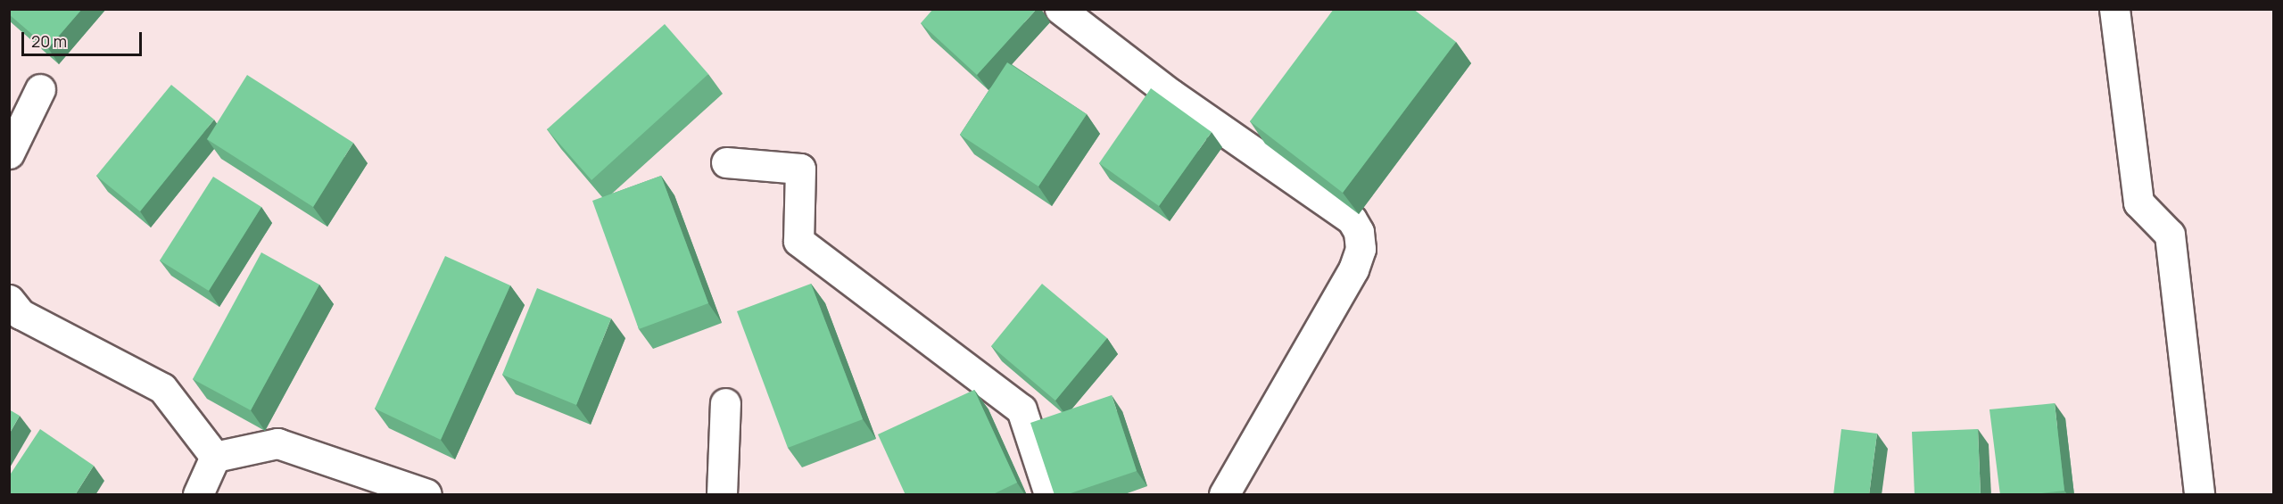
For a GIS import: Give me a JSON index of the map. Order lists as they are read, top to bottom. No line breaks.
{"scale_bar":"20 m"}
